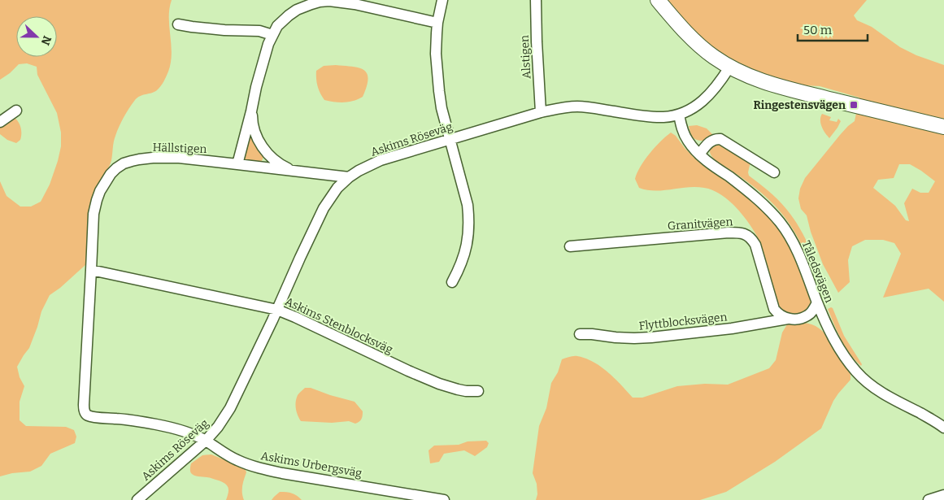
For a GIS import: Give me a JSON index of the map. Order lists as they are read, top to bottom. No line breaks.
{"streets":{"street":["Alstigen","Askims Röseväg","Hällstigen","Granitvägen","Tåledsvägen","Flyttblocksvägen","Askims Stenblocksväg","Askims Urbergsväg"]},"crossings":[["Alstigen","Askims Röseväg"],["Askims Röseväg","Hällstigen"],["Askims Röseväg","Tåledsvägen"],["Askims Röseväg","Askims Stenblocksväg"],["Askims Röseväg","Askims Urbergsväg"],["Hällstigen","Askims Stenblocksväg"],["Hällstigen","Askims Urbergsväg"],["Granitvägen","Flyttblocksvägen"]],"places":{"transit":["Ringestensvägen"]},"scale_bar":"50 m","north":"right"}
